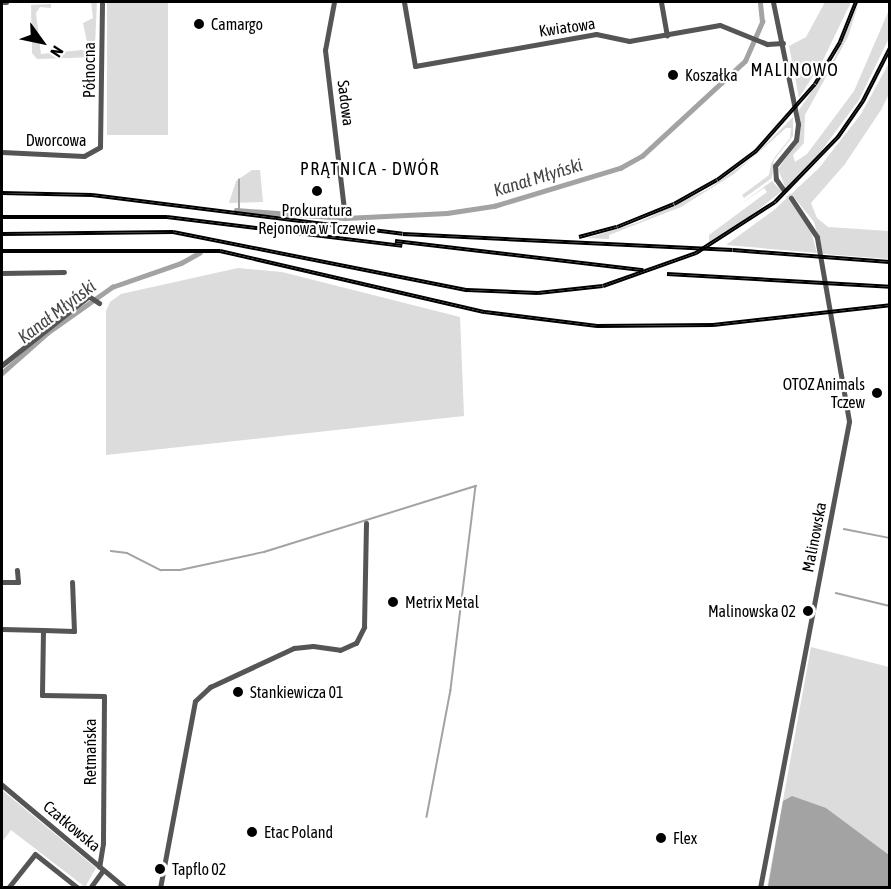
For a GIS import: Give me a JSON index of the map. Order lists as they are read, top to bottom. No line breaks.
{"streets":{"street":["Kwiatowa","Północna","Sadowa","Dworcowa","Malinowska","Retmańska","Czatkowska"]},"crossings":[["Północna","Dworcowa"],["Retmańska","Czatkowska"]],"districts":["MALINOWO","PRĄTNICA - DWÓR"],"water":["Kanał Młyński"],"places":["Camargo","Koszałka","Prokuratura Rejonowa w Tczewie","OTOZ Animals Tczew","Metrix Metal","Malinowska 02","Stankiewicza 01","Etac Poland","Flex","Tapflo 02"],"north":"bottom right"}
